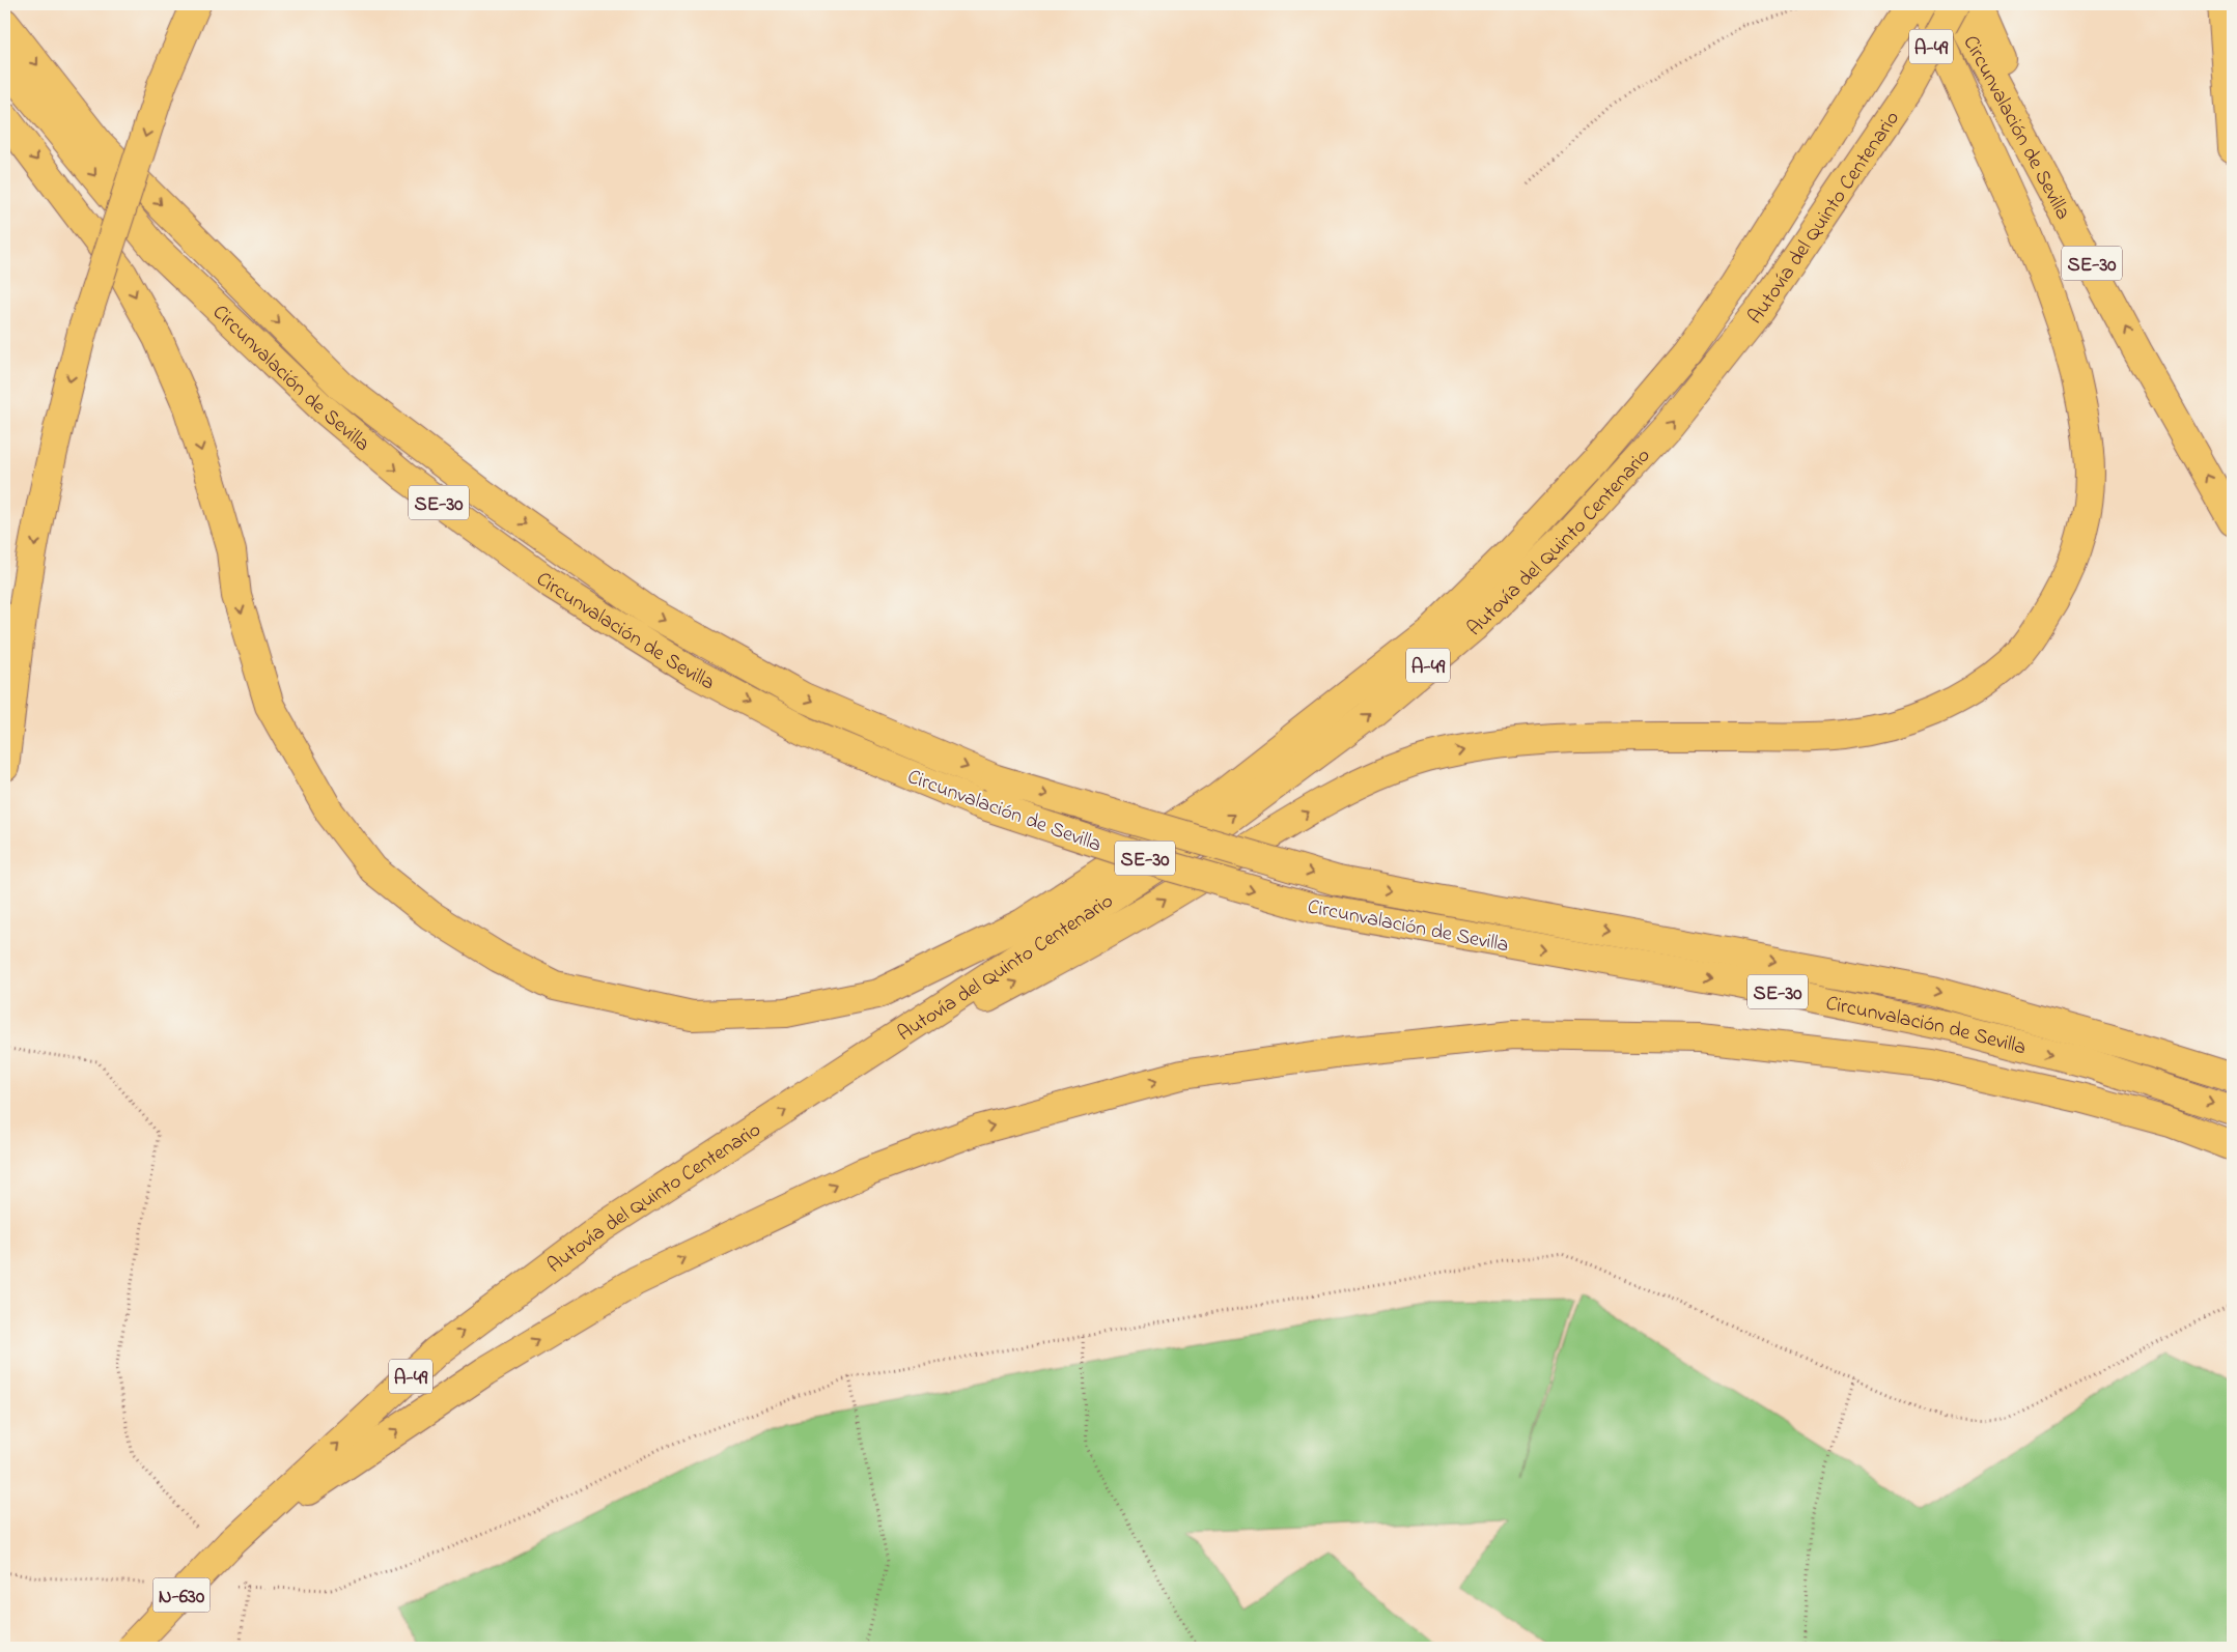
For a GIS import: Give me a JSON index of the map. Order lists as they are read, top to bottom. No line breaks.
{"streets":{"highway":["A-49","Circunvalación de Sevilla","Autovía del Quinto Centenario","SE-30","N-630"]},"crossings":[["Circunvalación de Sevilla","Autovía del Quinto Centenario"],["Autovía del Quinto Centenario","N-630"]],"one_way":["Autovía del Quinto Centenario"]}
